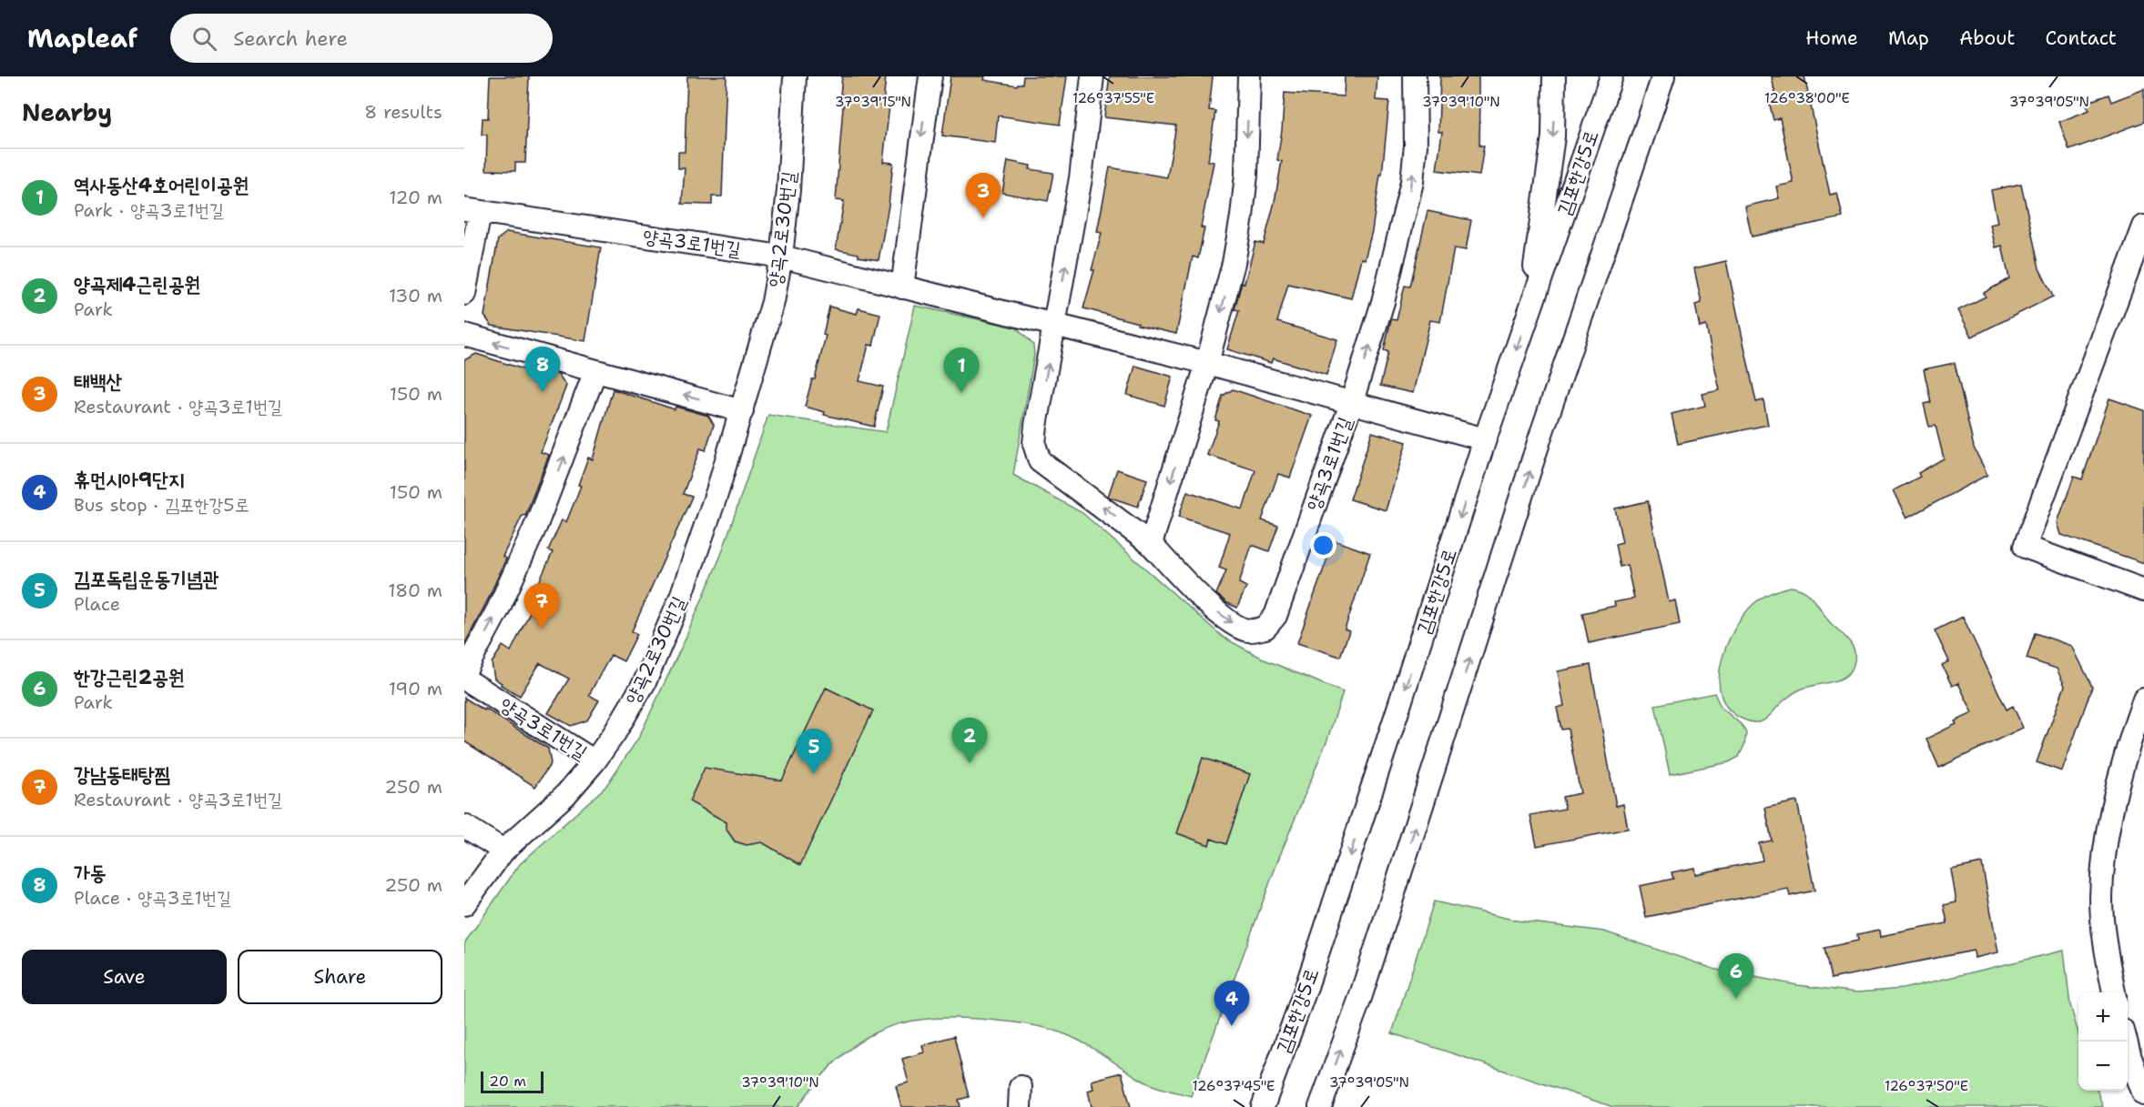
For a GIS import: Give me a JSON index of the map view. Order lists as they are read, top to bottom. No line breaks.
{"streets":{"street":["김포한강5로","양곡2로30번길","양곡3로1번길"]},"crossings":[["김포한강5로","양곡3로1번길"],["양곡2로30번길","양곡3로1번길"]],"scale_bar":"20 m","page":{"header":"Mapleaf","search":"Search here","nav":["Home","Map","About","Contact"],"heading":["Nearby","8 results"],"list":[{"mark":"1","name":"역사동산4호어린이공원","note":"Park · 양곡3로1번길","value":"120 m"},{"mark":"2","name":"양곡제4근린공원","note":"Park","value":"130 m"},{"mark":"3","name":"태백산","note":"Restaurant · 양곡3로1번길","value":"150 m"},{"mark":"4","name":"휴먼시아9단지","note":"Bus stop · 김포한강5로","value":"150 m"},{"mark":"5","name":"김포독립운동기념관","note":"Place","value":"180 m"},{"mark":"6","name":"한강근린2공원","note":"Park","value":"190 m"},{"mark":"7","name":"강남동태탕찜","note":"Restaurant · 양곡3로1번길","value":"250 m"},{"mark":"8","name":"가동","note":"Place · 양곡3로1번길","value":"250 m"}],"pins":["3","8","1","7","2","5","6","4"],"buttons":["Save","Share"],"map_buttons":["+","−"],"scale":"20 m"},"coordinates":["126°37'55\"E","126°38'00\"E","37°39'15\"N","37°39'10\"N","37°39'05\"N","126°37'45\"E","126°37'50\"E"]}
